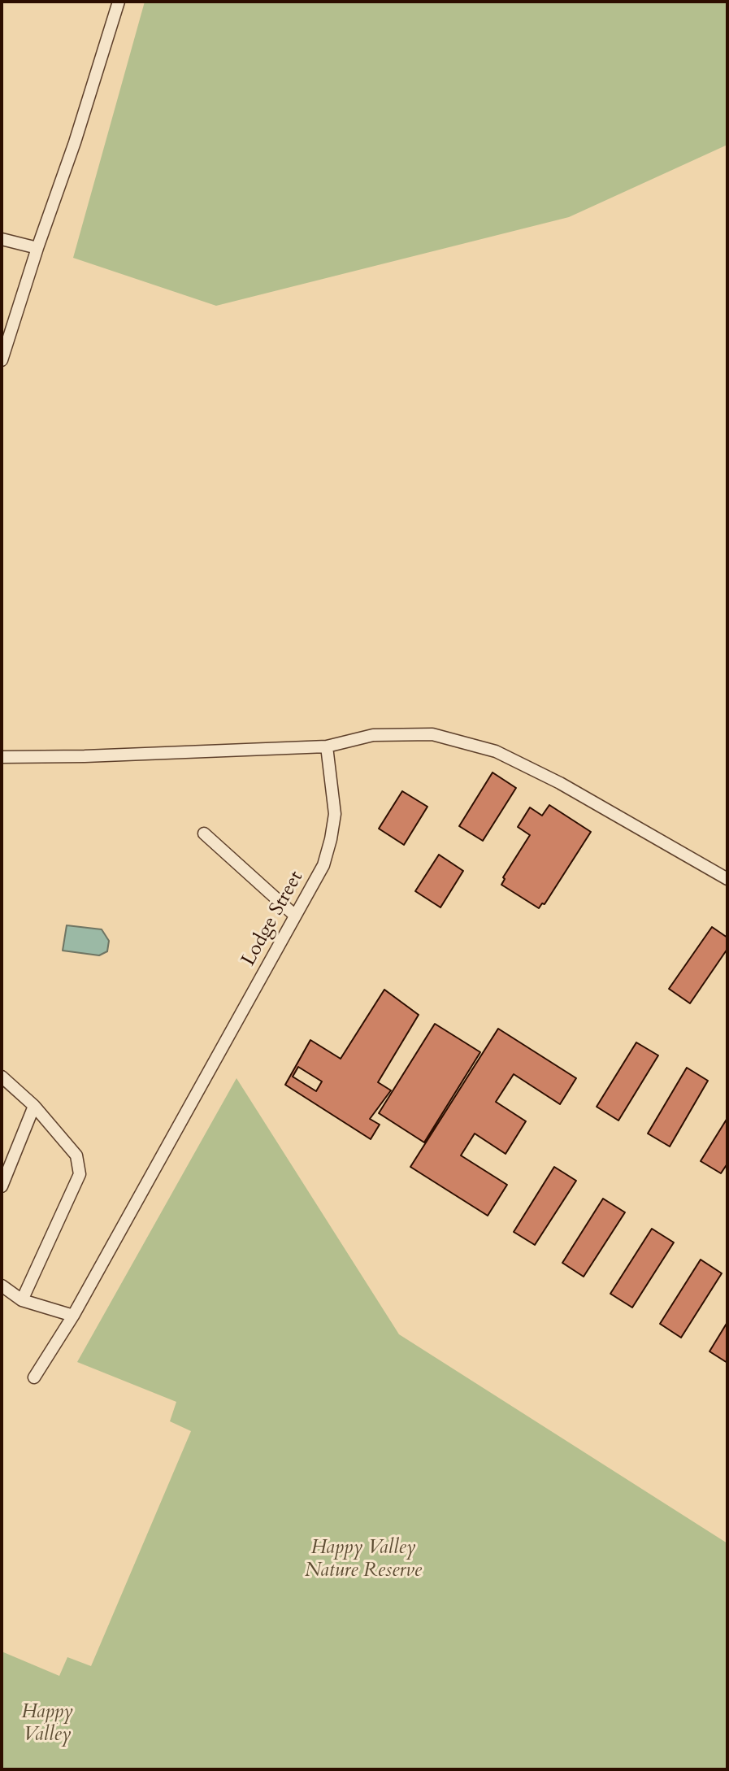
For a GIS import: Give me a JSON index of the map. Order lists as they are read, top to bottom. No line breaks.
{"streets":{"lane":["Lodge Street"]},"parks":["Happy Valley Nature Reserve","Happy Valley"]}
